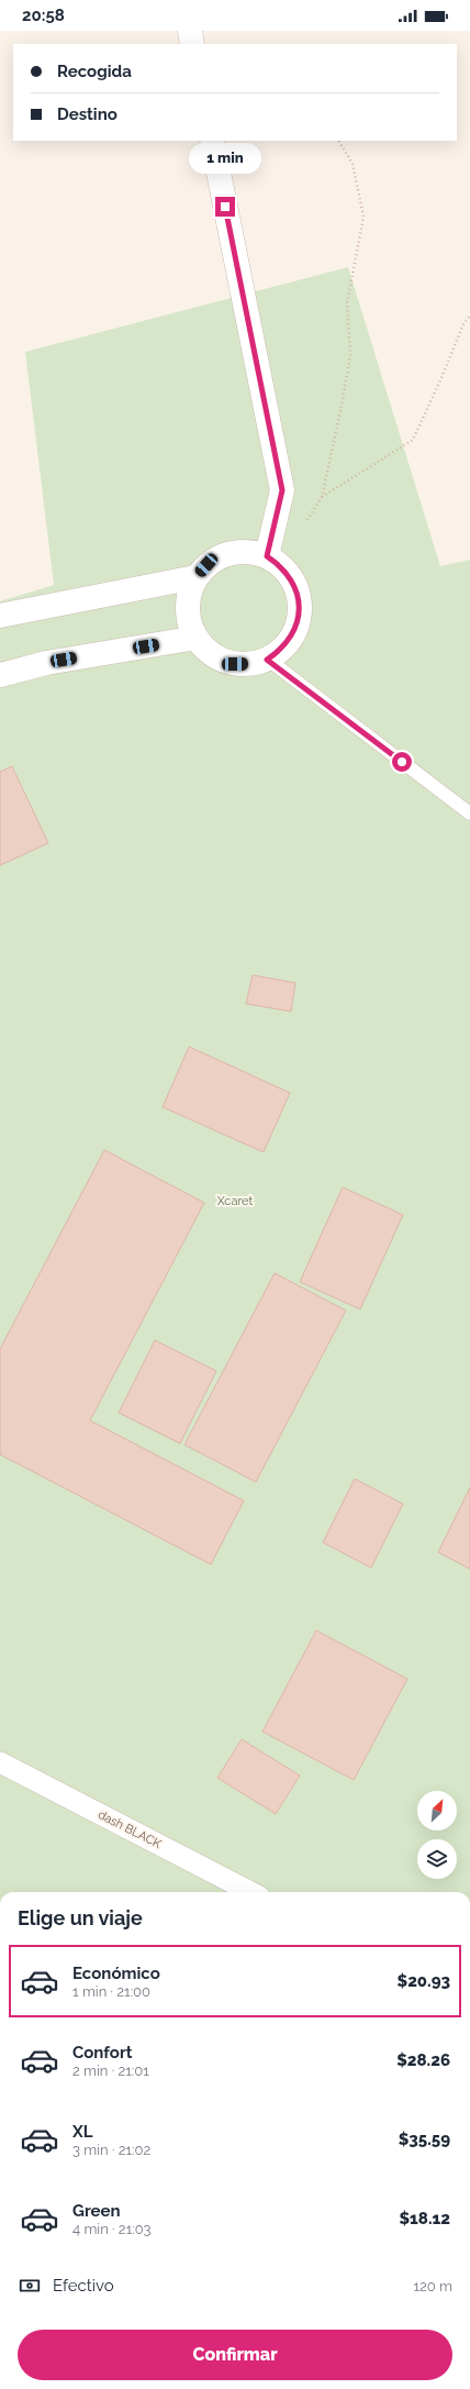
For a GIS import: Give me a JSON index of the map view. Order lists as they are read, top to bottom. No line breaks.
{"streets":{"street":["dash BLACK"]},"parks":["Xcaret"],"north":"top right","page":{"status":"20:58","banner":["Recogida","Destino"],"bubble":"1 min","heading":"Elige un viaje","list":[{"name":"Económico","note":"1 min · 21:00","value":"$20.93"},{"name":"Confort","note":"2 min · 21:01","value":"$28.26"},{"name":"XL","note":"3 min · 21:02","value":"$35.59"},{"name":"Green","note":"4 min · 21:03","value":"$18.12"}],"pay":["Efectivo","120 m"],"buttons":"Confirmar"}}
